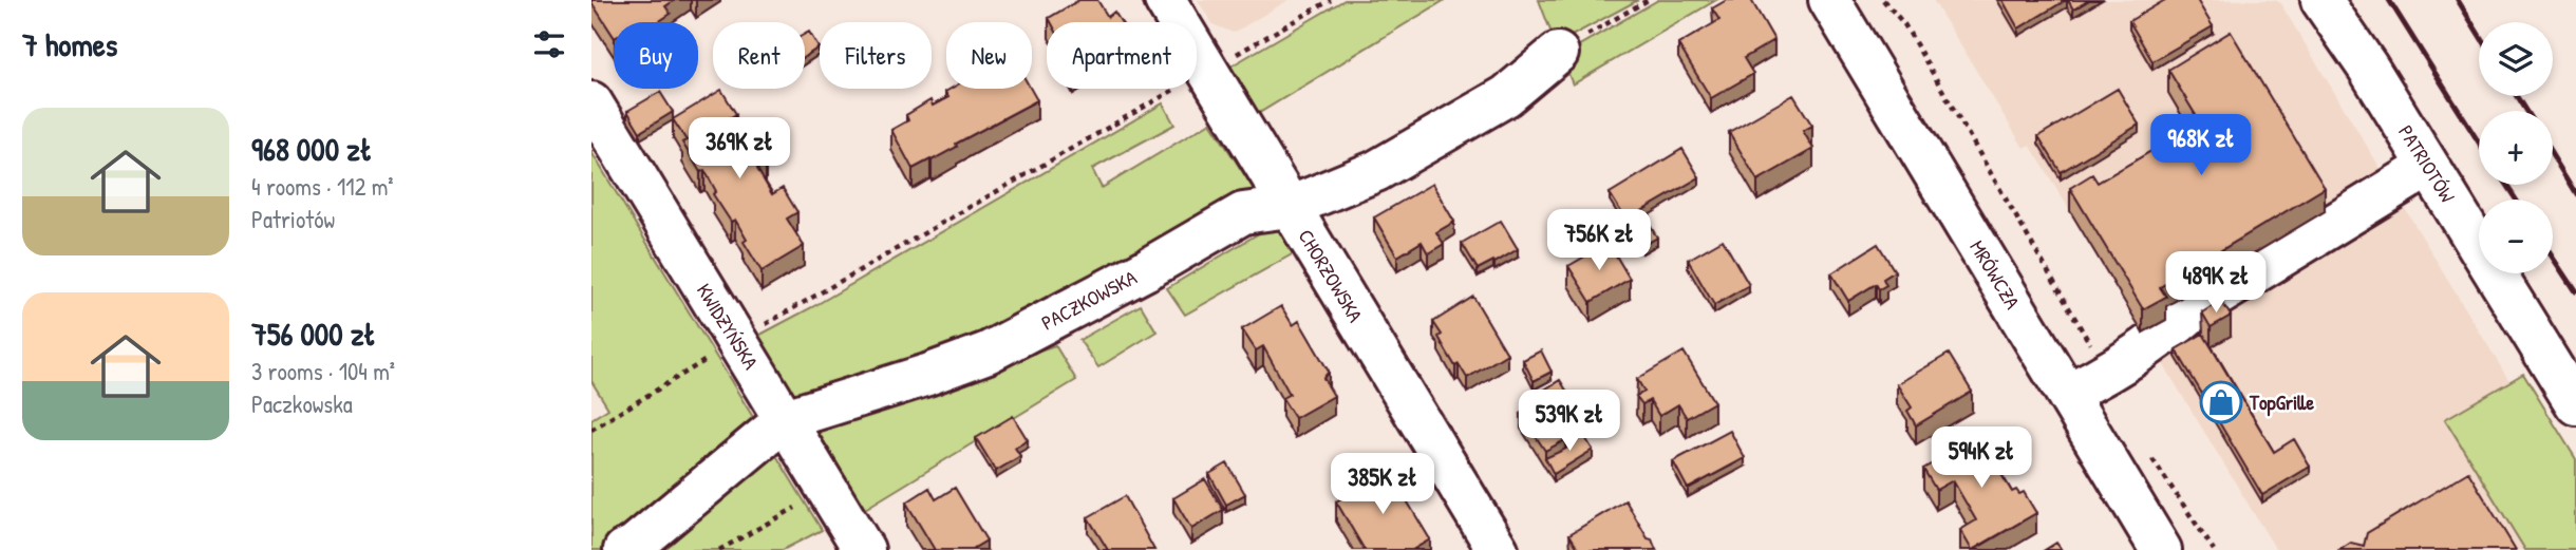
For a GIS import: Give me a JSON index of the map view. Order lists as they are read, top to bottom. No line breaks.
{"streets":{"street":["PATRIOTÓW","MRÓWCZA","CHORZOWSKA","PACZKOWSKA","KWIDZYŃSKA"]},"crossings":[["CHORZOWSKA","PACZKOWSKA"],["PACZKOWSKA","KWIDZYŃSKA"]],"places":{"shop":["TopGrille"]},"page":{"heading":"7 homes","map_buttons":["+","−"],"chip":["Buy","Rent","Filters","New","Apartment"],"list":[{"name":"968 000 zł","note":"4 rooms · 112 m² · Patriotów"},{"name":"756 000 zł","note":"3 rooms · 104 m² · Paczkowska"}],"price":["968K zł","369K zł","756K zł","489K zł","539K zł","594K zł","385K zł"]}}
